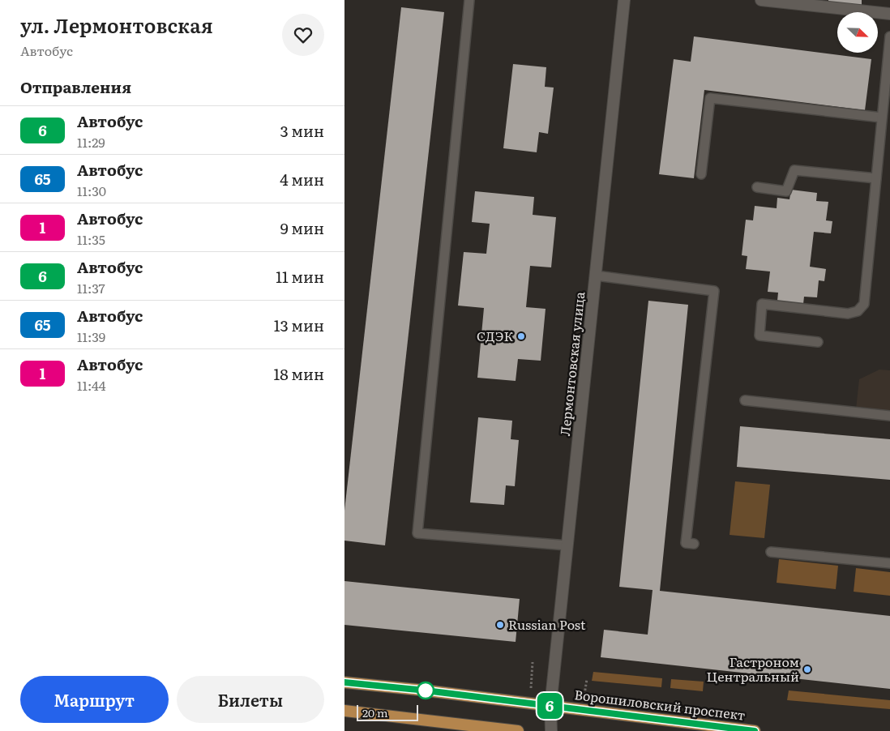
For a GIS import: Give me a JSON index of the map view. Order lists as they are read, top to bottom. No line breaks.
{"streets":{"main road":["Ворошиловский проспект"],"street":["Лермонтовская улица"]},"crossings":[["Лермонтовская улица","Ворошиловский проспект"]],"places":["СДЭК","Russian Post","Гастроном Центральный"],"lines":["bus line 6"],"scale_bar":"20 m","north":"bottom right","page":{"heading":[["ул. Лермонтовская","Автобус"],"Отправления"],"on_map":"6","list":[{"mark":"6","name":"Автобус","note":"11:29","value":"3 мин"},{"mark":"65","name":"Автобус","note":"11:30","value":"4 мин"},{"mark":"1","name":"Автобус","note":"11:35","value":"9 мин"},{"mark":"6","name":"Автобус","note":"11:37","value":"11 мин"},{"mark":"65","name":"Автобус","note":"11:39","value":"13 мин"},{"mark":"1","name":"Автобус","note":"11:44","value":"18 мин"}],"buttons":["Маршрут","Билеты"],"scale":"20 m"}}
